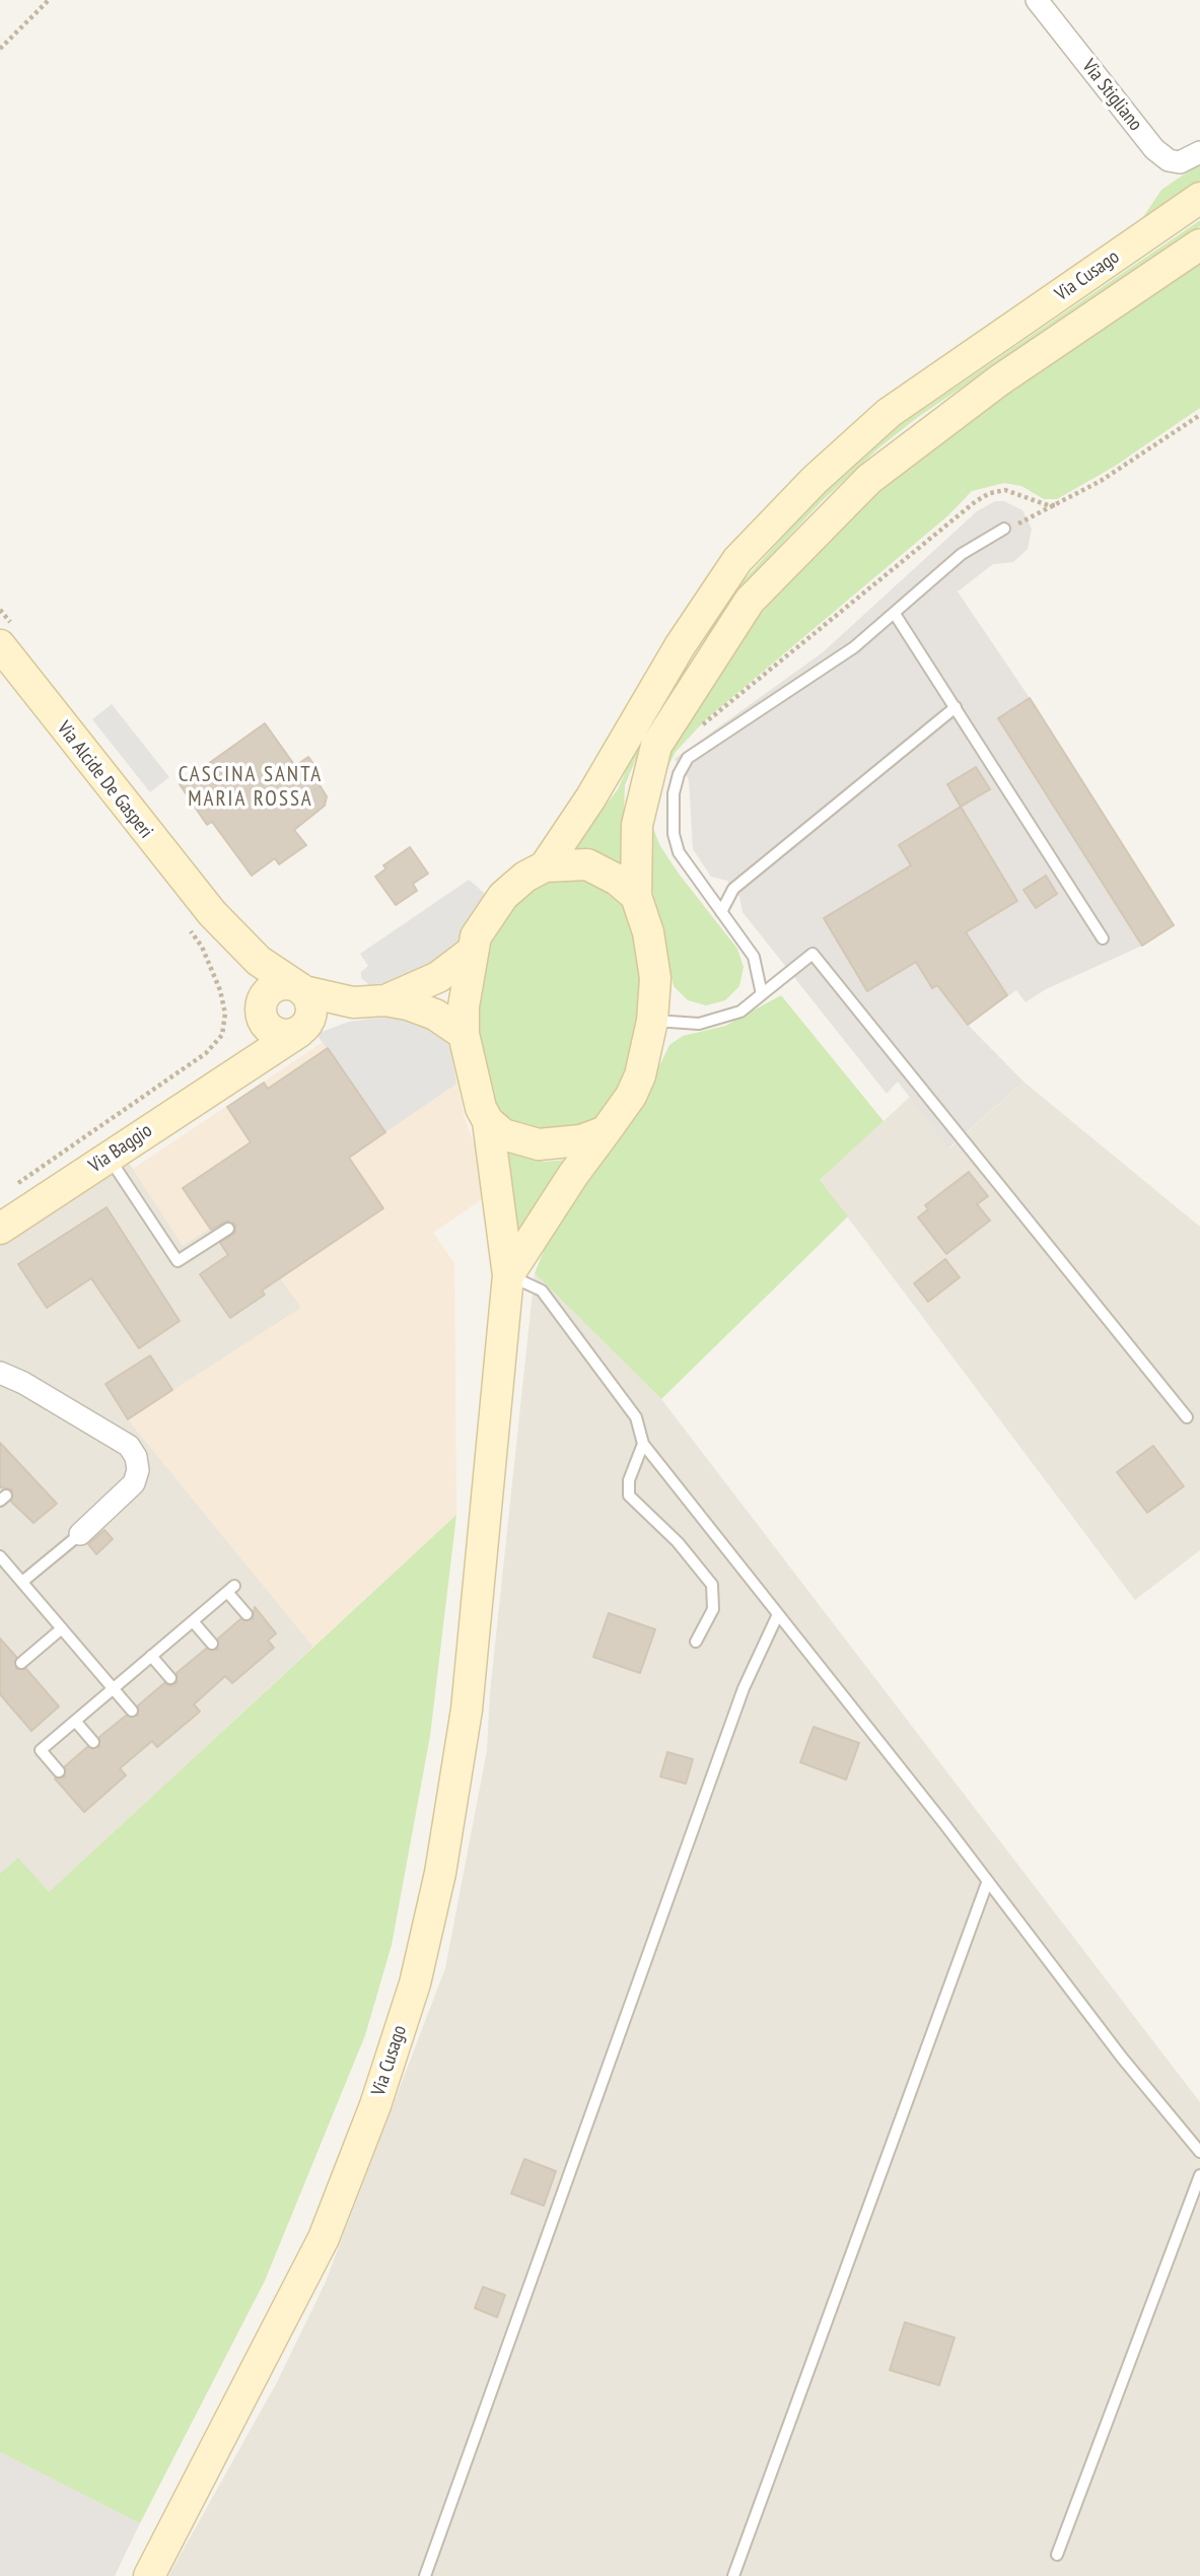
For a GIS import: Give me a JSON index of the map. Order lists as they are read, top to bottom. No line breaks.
{"streets":{"main road":["Via Cusago","Via Alcide De Gasperi","Via Baggio"],"street":["Via Stigliano"]},"crossings":[["Via Cusago","Via Baggio"],["Via Alcide De Gasperi","Via Baggio"]],"districts":["CASCINA SANTA MARIA ROSSA"]}
